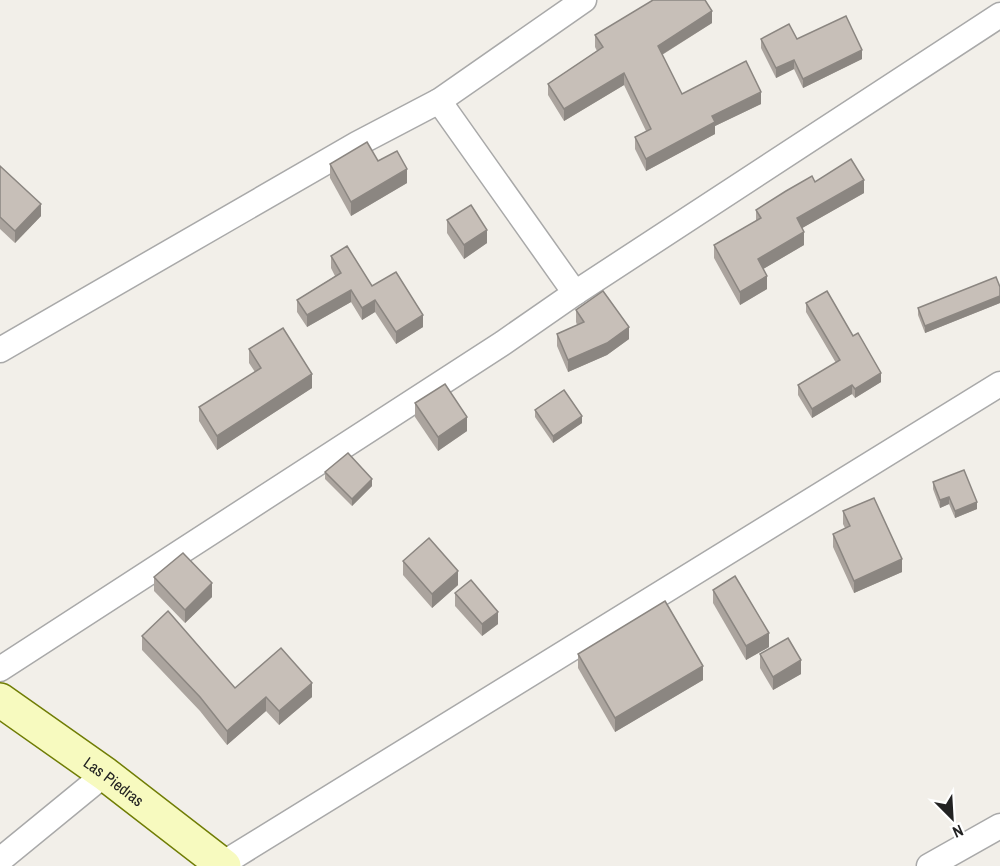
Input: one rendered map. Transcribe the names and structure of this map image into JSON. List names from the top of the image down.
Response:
{
  "streets": {
    "street": ["Las Piedras"]
  },
  "north": "bottom right"
}
